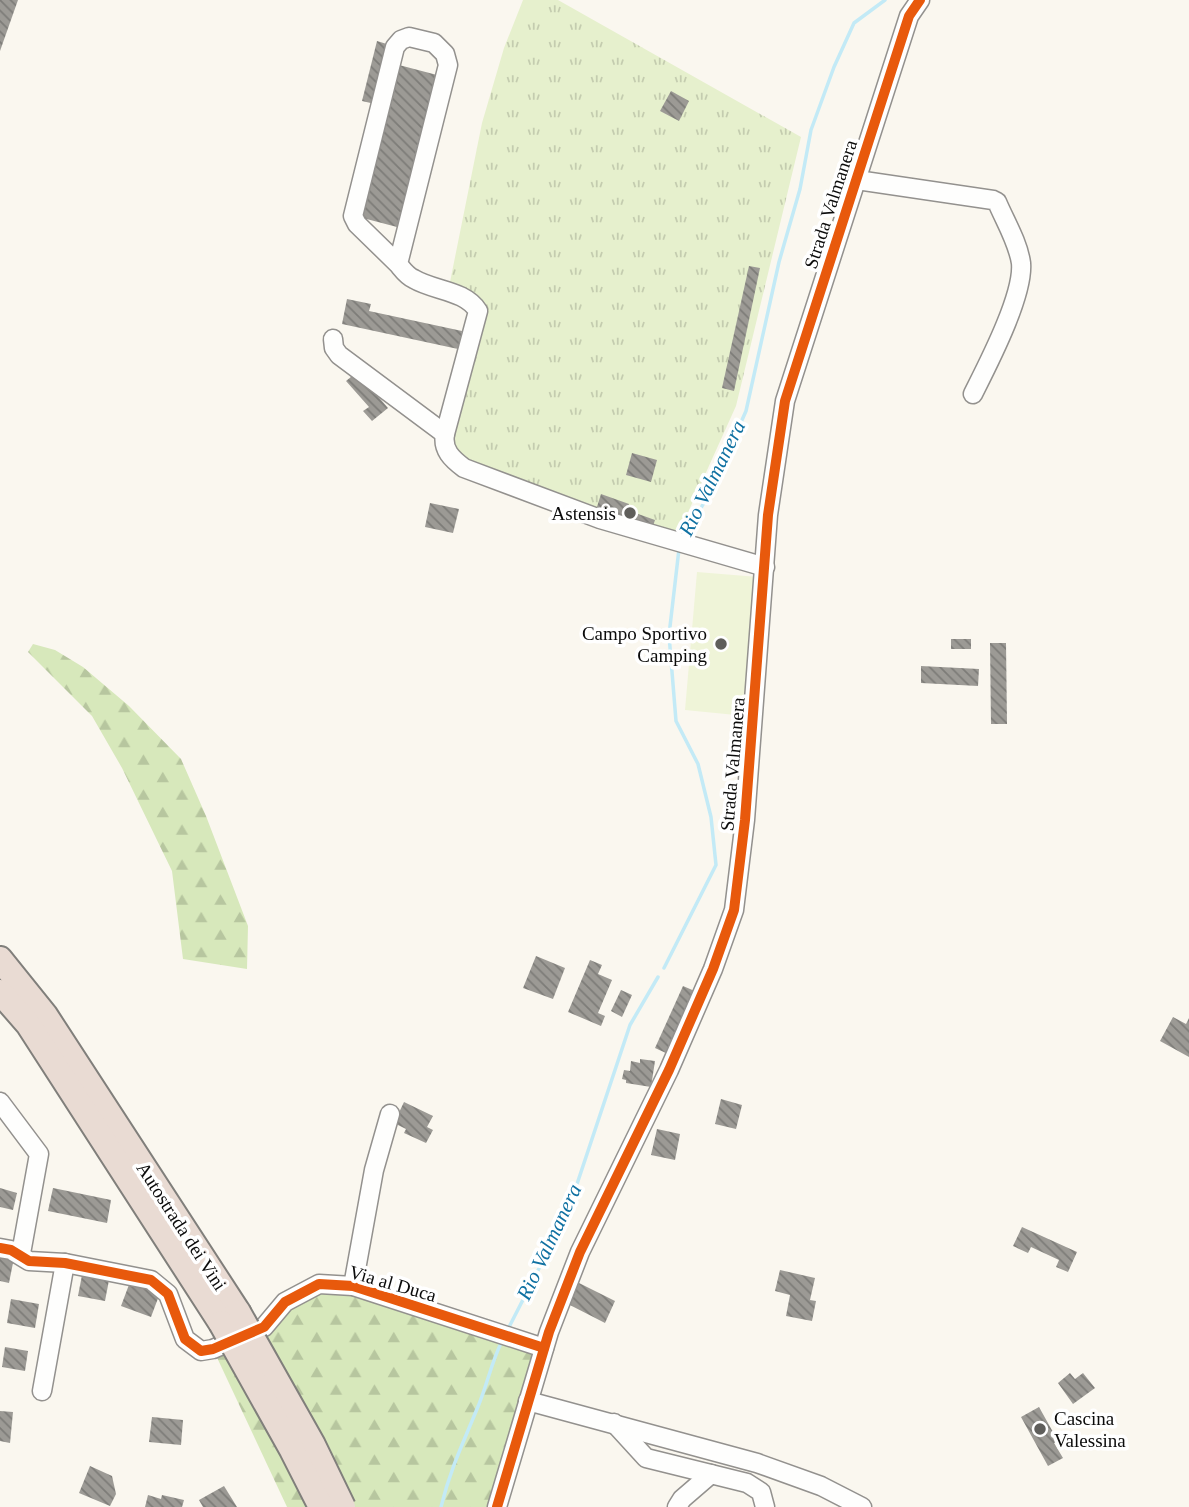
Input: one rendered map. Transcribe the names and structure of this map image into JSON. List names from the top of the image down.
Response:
{
  "streets": {
    "highway": ["Autostrada dei Vini"],
    "street": ["Strada Valmanera", "Via al Duca"]
  },
  "crossings": [
    ["Strada Valmanera", "Via al Duca"]
  ],
  "water": ["Rio Valmanera"],
  "places": ["Astensis", "Campo Sportivo Camping", "Cascina Valessina"]
}
